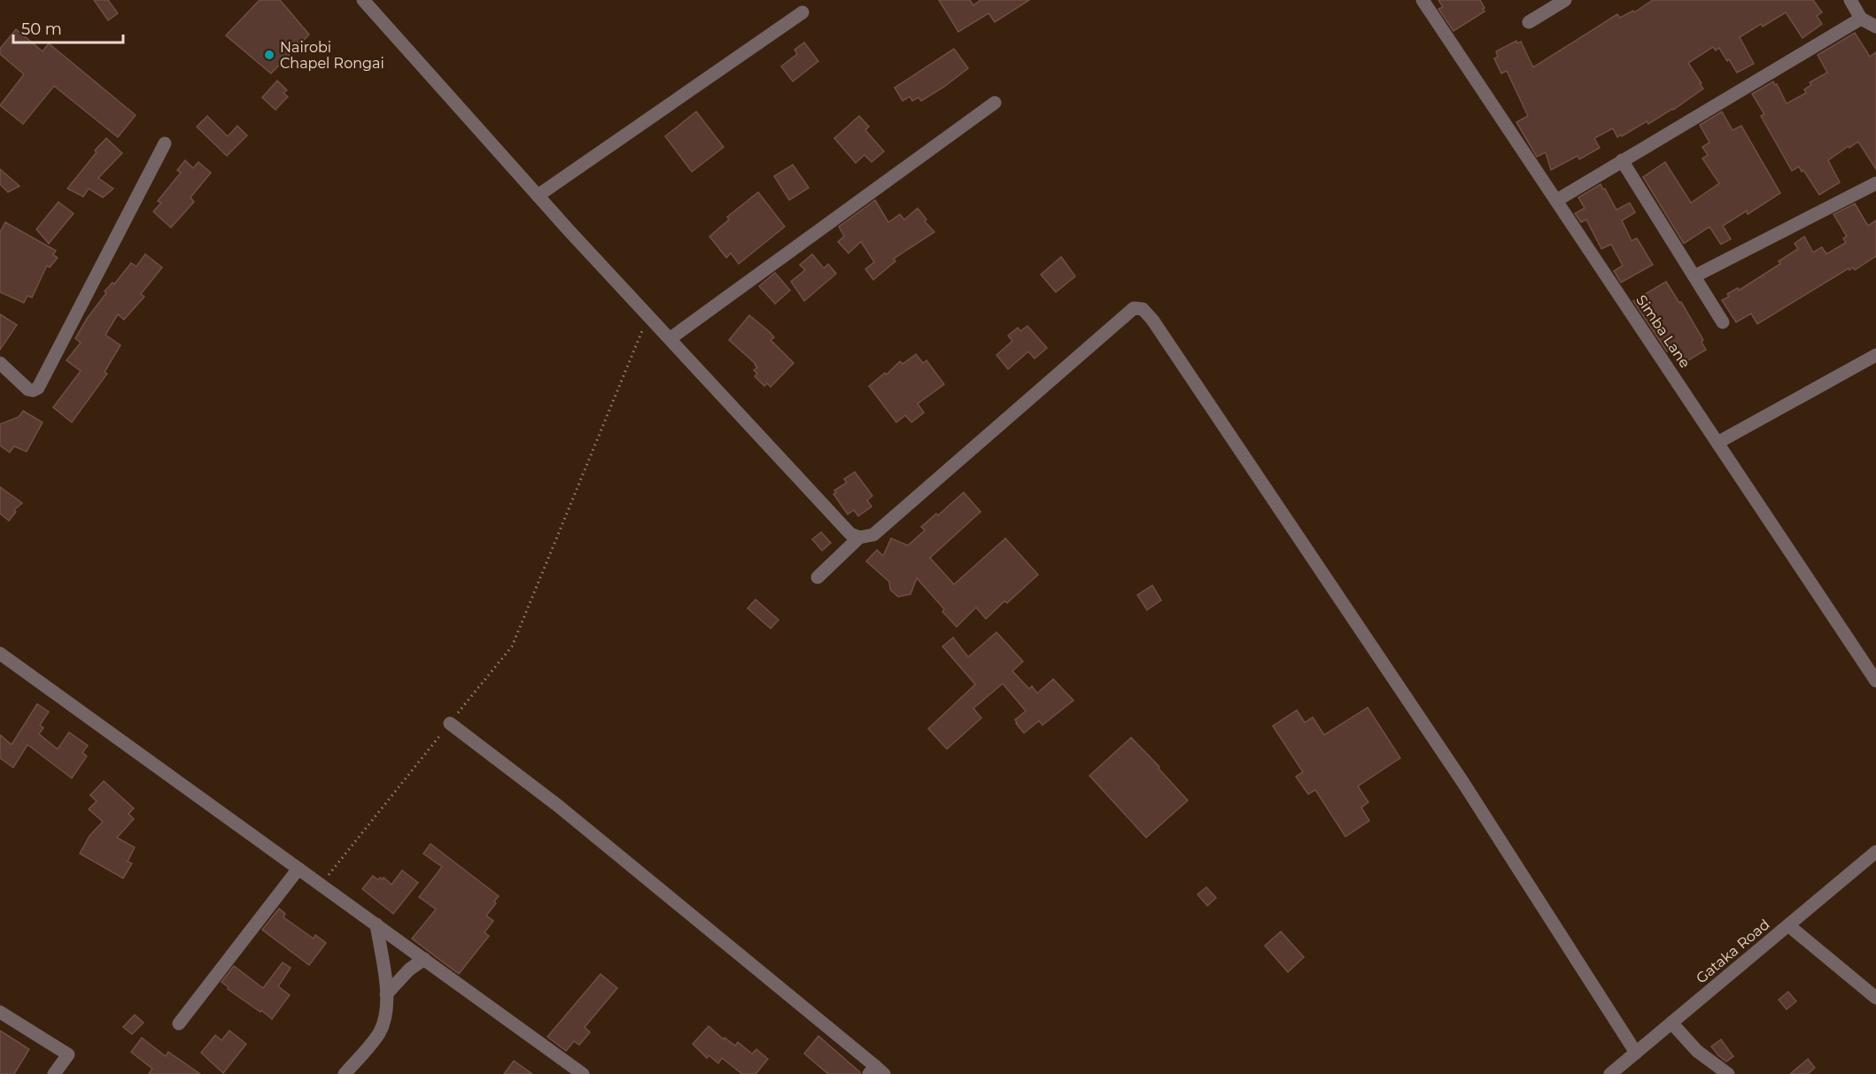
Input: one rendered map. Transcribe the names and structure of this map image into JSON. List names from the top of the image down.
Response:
{
  "streets": {
    "street": ["Simba Lane", "Gataka Road"]
  },
  "places": ["Nairobi Chapel Rongai"],
  "scale_bar": "50 m"
}
